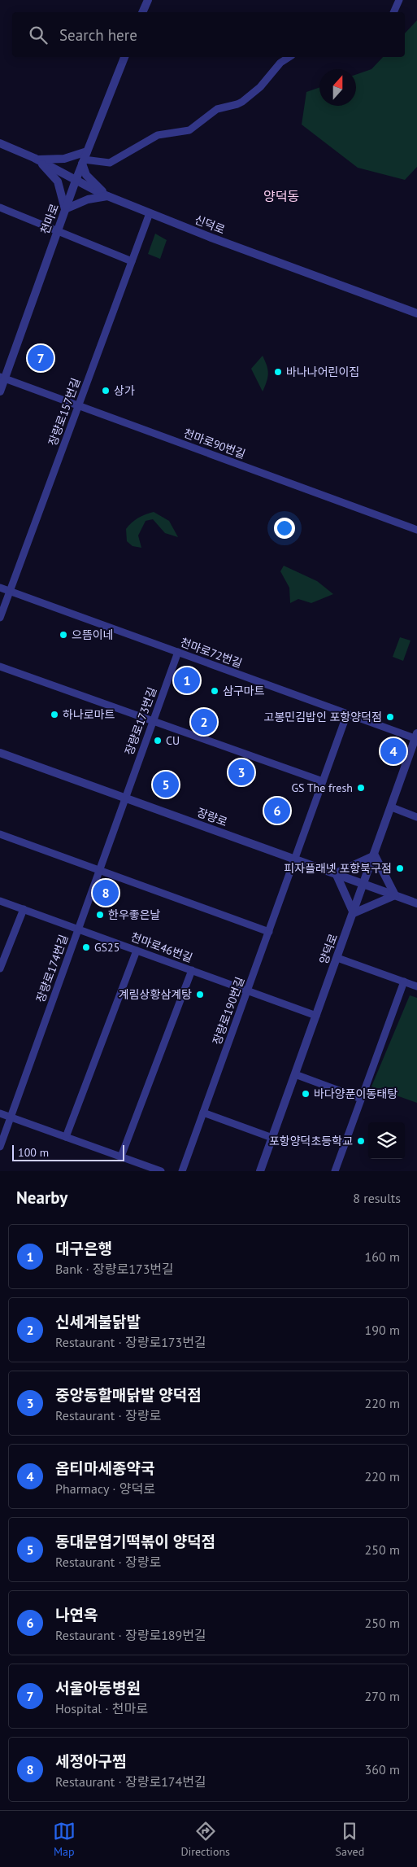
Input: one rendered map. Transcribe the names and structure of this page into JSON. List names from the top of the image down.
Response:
{
  "streets": {
    "street": [
      "천마로",
      "신덕로",
      "장량로157번길",
      "천마로90번길",
      "천마로72번길",
      "장량로173번길",
      "장량로",
      "천마로46번길",
      "양덕로",
      "장량로174번길",
      "장량로190번길"
    ]
  },
  "crossings": [
    ["천마로", "신덕로"],
    ["천마로", "천마로90번길"],
    ["신덕로", "장량로157번길"],
    ["장량로157번길", "천마로90번길"],
    ["장량로157번길", "천마로72번길"],
    ["천마로72번길", "장량로173번길"],
    ["천마로72번길", "양덕로"],
    ["천마로72번길", "장량로190번길"],
    ["장량로173번길", "장량로"],
    ["장량로173번길", "장량로174번길"],
    ["장량로", "양덕로"],
    ["장량로", "장량로174번길"],
    ["장량로", "장량로190번길"],
    ["천마로46번길", "양덕로"],
    ["천마로46번길", "장량로174번길"],
    ["천마로46번길", "장량로190번길"]
  ],
  "districts": ["양덕동"],
  "places": [
    "바나나어린이집",
    "상가",
    "으뜸이네",
    "삼구마트",
    "하나로마트",
    "고봉민김밥인 포항양덕점",
    "CU",
    "GS The fresh",
    "피자플래넷 포항북구점",
    "한우좋은날",
    "GS25",
    "계림상황삼계탕",
    "바다양푼이동태탕",
    "포항양덕초등학교"
  ],
  "scale_bar": "100 m",
  "north": "top",
  "page": {
    "search": "Search here",
    "pins": [
      "7",
      "1",
      "2",
      "4",
      "3",
      "5",
      "6",
      "8"
    ],
    "scale": "100 m",
    "heading": ["Nearby", "8 results"],
    "list": [
      {
        "mark": "1",
        "name": "대구은행",
        "note": "Bank · 장량로173번길",
        "value": "160 m"
      },
      {
        "mark": "2",
        "name": "신세계불닭발",
        "note": "Restaurant · 장량로173번길",
        "value": "190 m"
      },
      {
        "mark": "3",
        "name": "중앙동할매닭발 양덕점",
        "note": "Restaurant · 장량로",
        "value": "220 m"
      },
      {
        "mark": "4",
        "name": "옵티마세종약국",
        "note": "Pharmacy · 양덕로",
        "value": "220 m"
      },
      {
        "mark": "5",
        "name": "동대문엽기떡볶이 양덕점",
        "note": "Restaurant · 장량로",
        "value": "250 m"
      },
      {
        "mark": "6",
        "name": "나연옥",
        "note": "Restaurant · 장량로189번길",
        "value": "250 m"
      },
      {
        "mark": "7",
        "name": "서울아동병원",
        "note": "Hospital · 천마로",
        "value": "270 m"
      },
      {
        "mark": "8",
        "name": "세정아구찜",
        "note": "Restaurant · 장량로174번길",
        "value": "360 m"
      }
    ],
    "nav": ["Map", "Directions", "Saved"]
  }
}
